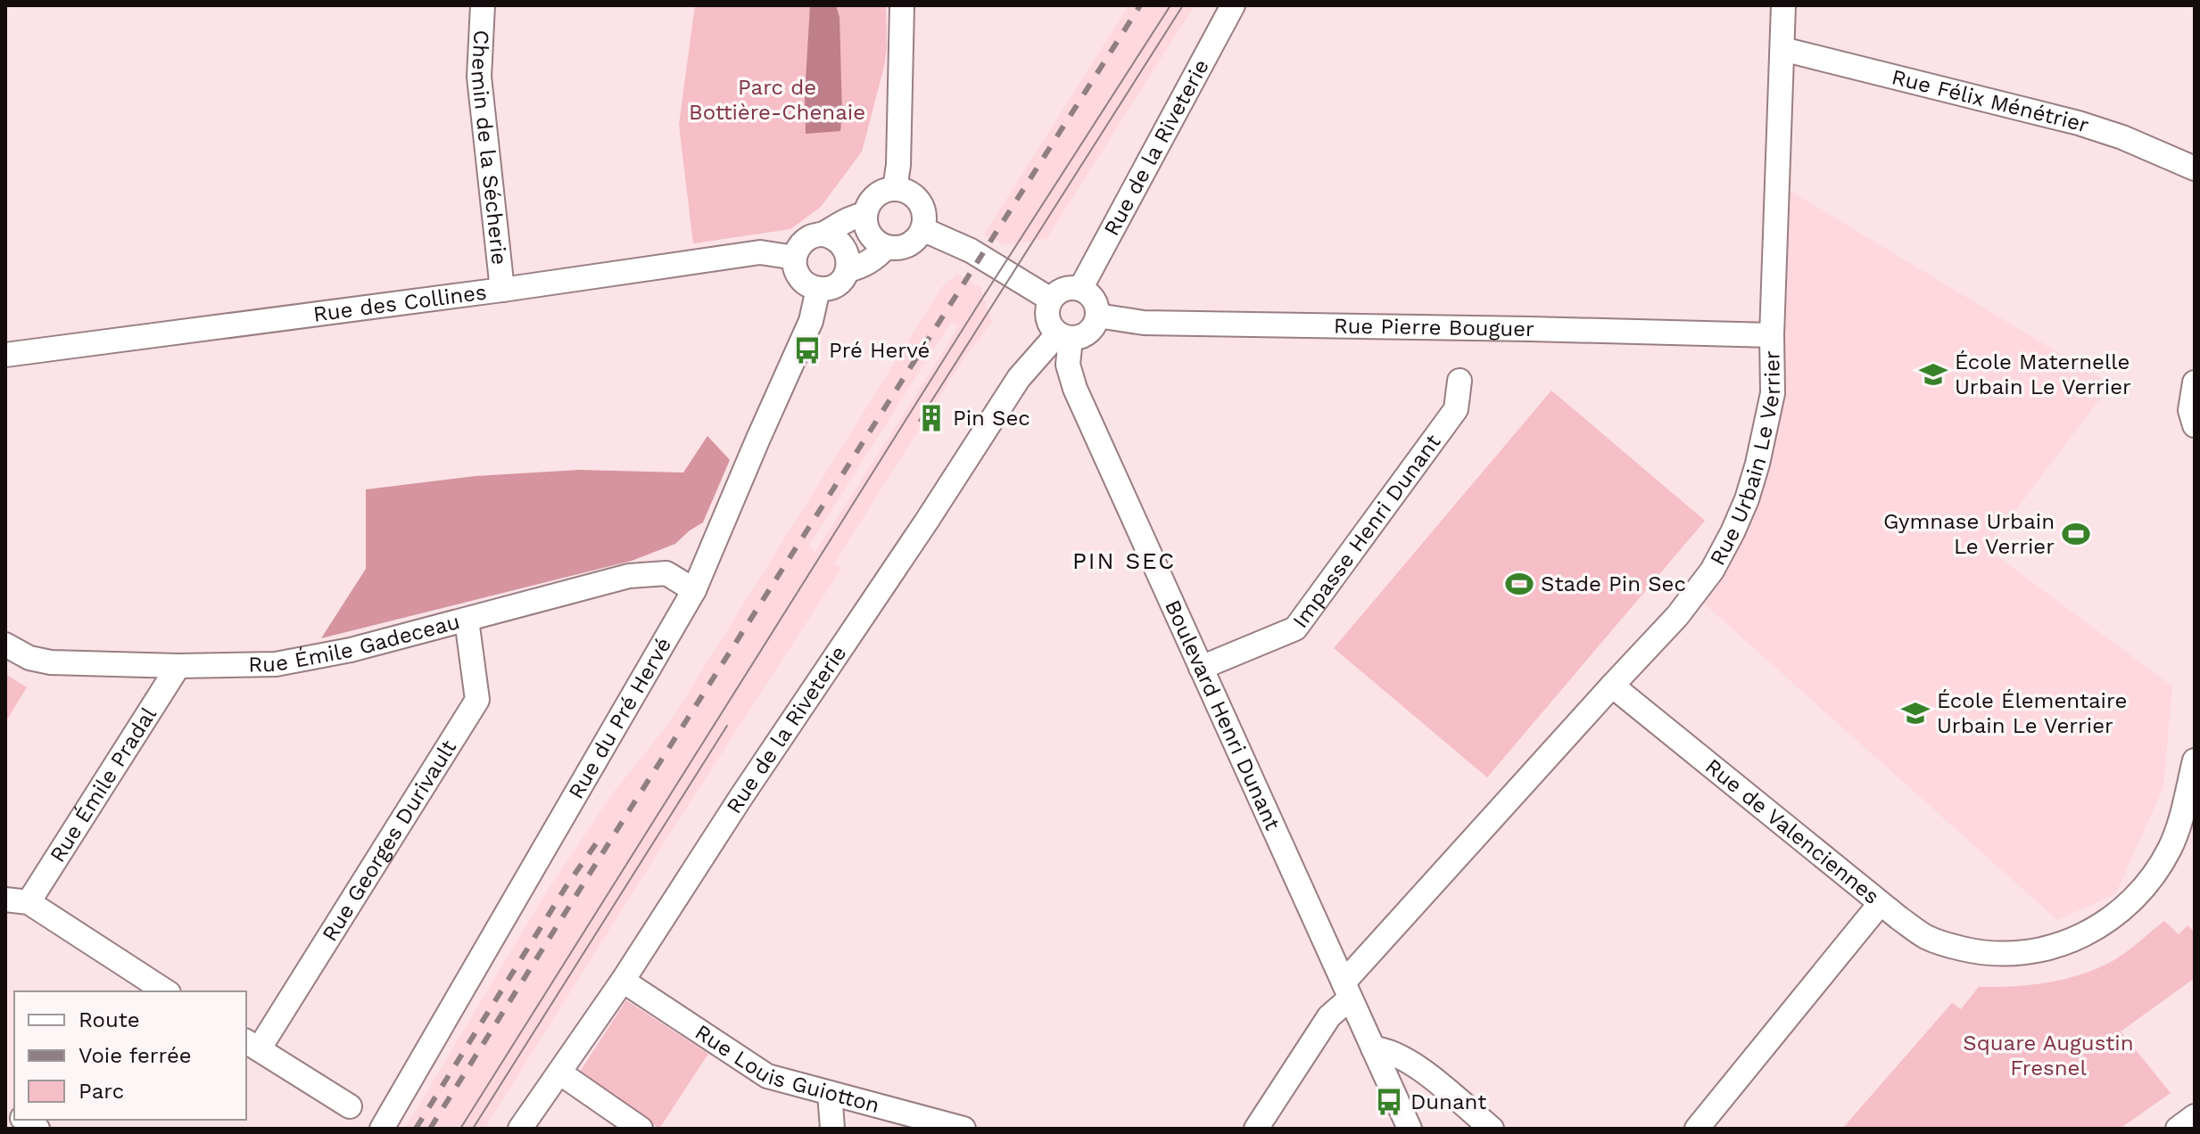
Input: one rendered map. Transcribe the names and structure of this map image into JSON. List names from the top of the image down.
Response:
{
  "streets": {
    "street": [
      "Rue Félix Ménétrier",
      "Rue de la Riveterie",
      "Chemin de la Sécherie",
      "Rue des Collines",
      "Rue Pierre Bouguer",
      "Rue Urbain Le Verrier",
      "Impasse Henri Dunant",
      "Rue Émile Gadeceau",
      "Boulevard Henri Dunant",
      "Rue du Pré Hervé",
      "Rue Émile Pradal",
      "Rue de Valenciennes",
      "Rue Georges Durivault",
      "Rue Louis Guiotton"
    ]
  },
  "crossings": [
    ["Rue Félix Ménétrier", "Rue Urbain Le Verrier"],
    ["Rue de la Riveterie", "Rue Pierre Bouguer"],
    ["Rue de la Riveterie", "Boulevard Henri Dunant"],
    ["Rue de la Riveterie", "Rue Louis Guiotton"],
    ["Chemin de la Sécherie", "Rue des Collines"],
    ["Rue des Collines", "Rue du Pré Hervé"],
    ["Rue Pierre Bouguer", "Rue Urbain Le Verrier"],
    ["Rue Pierre Bouguer", "Boulevard Henri Dunant"],
    ["Rue Urbain Le Verrier", "Boulevard Henri Dunant"],
    ["Rue Urbain Le Verrier", "Rue de Valenciennes"],
    ["Impasse Henri Dunant", "Boulevard Henri Dunant"],
    ["Rue Émile Gadeceau", "Rue du Pré Hervé"],
    ["Rue Émile Gadeceau", "Rue Émile Pradal"],
    ["Rue Émile Gadeceau", "Rue Georges Durivault"]
  ],
  "districts": ["PIN SEC"],
  "parks": ["Parc de Bottière-Chenaie", "Square Augustin Fresnel"],
  "places": {
    "bus stop": ["Pré Hervé", "Dunant"],
    "school or university": ["École Maternelle Urbain Le Verrier", "École Élementaire Urbain Le Verrier"],
    "building": ["Pin Sec"],
    "sports": ["Gymnase Urbain Le Verrier", "Stade Pin Sec"]
  },
  "legend": ["Route", "Voie ferrée", "Parc"]
}
